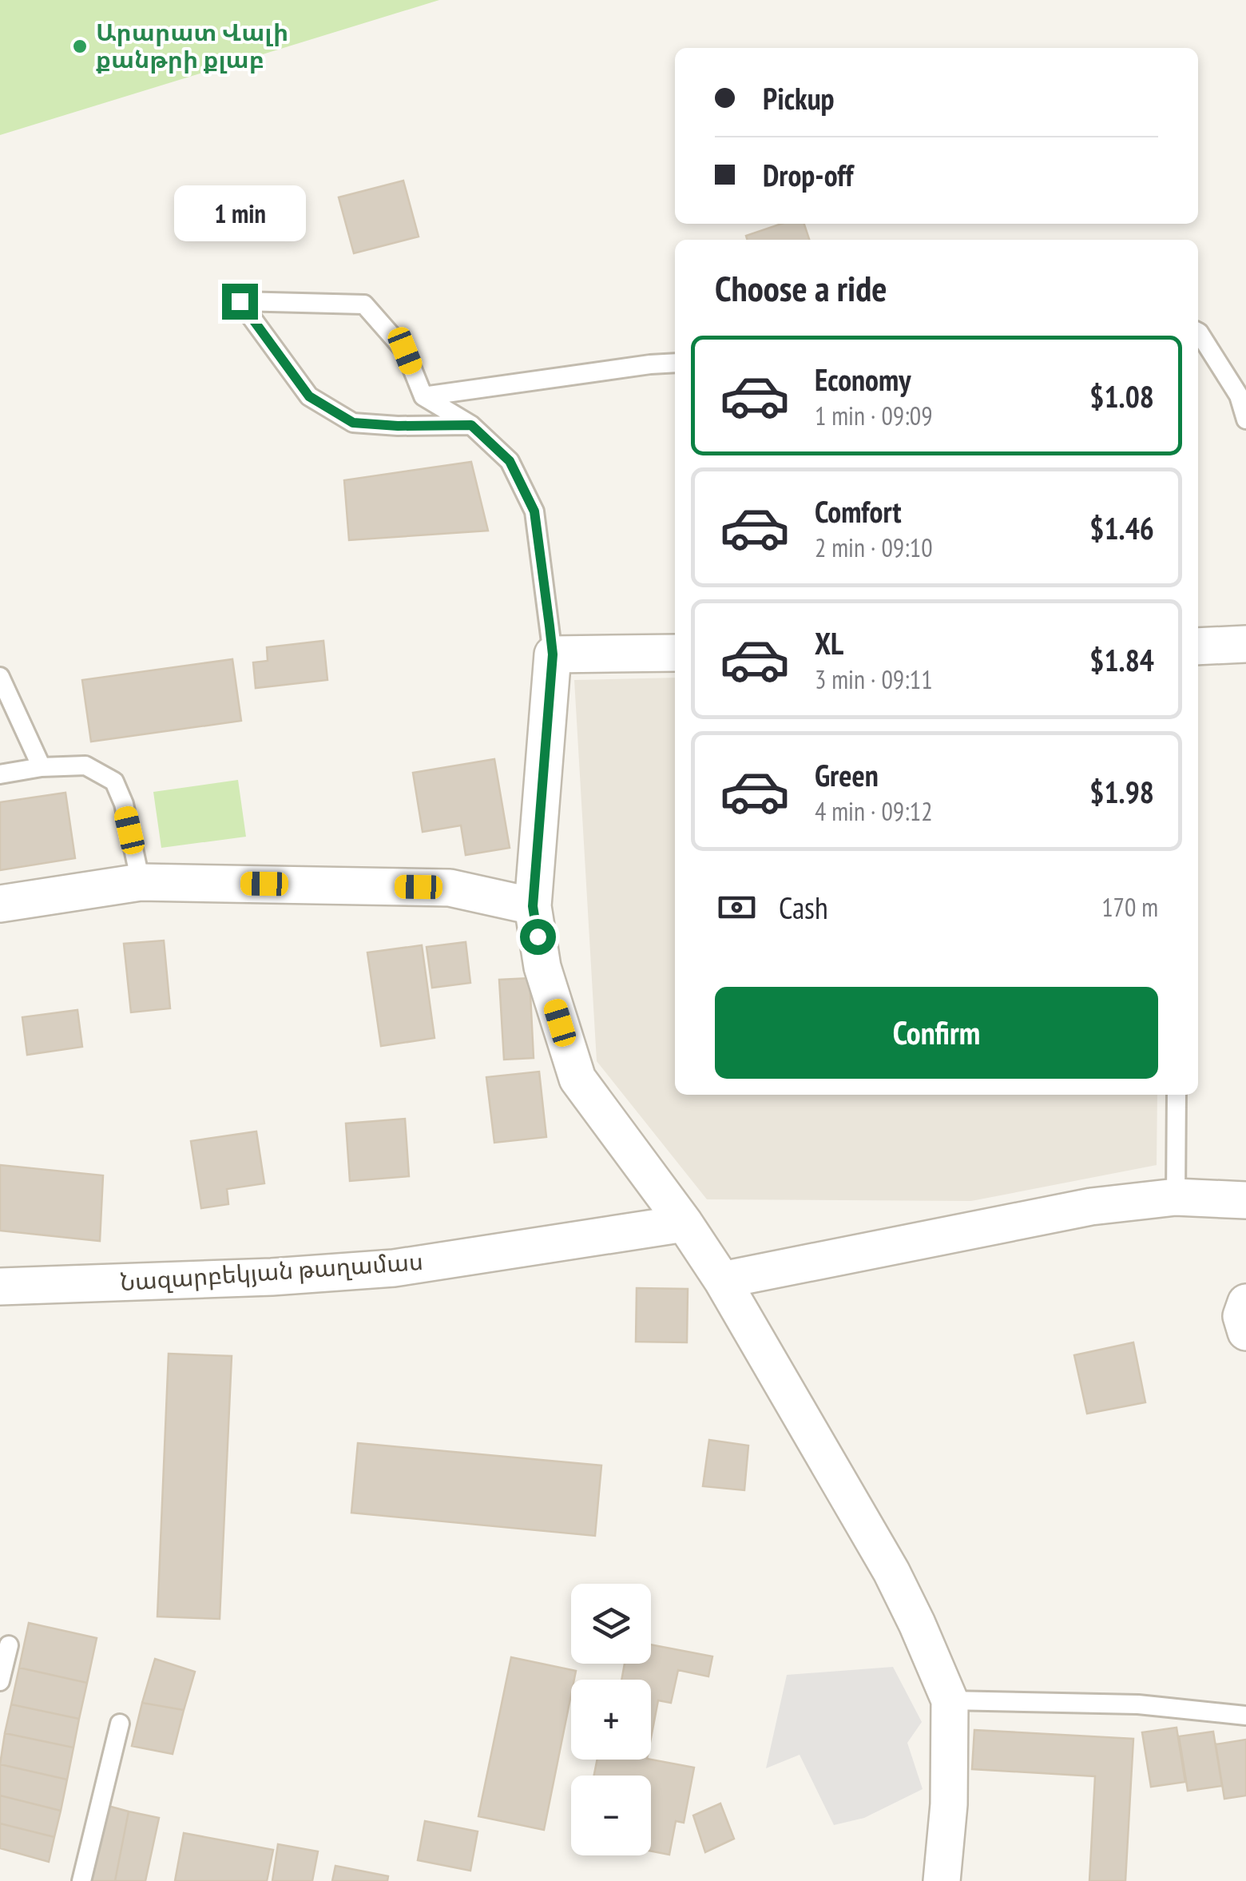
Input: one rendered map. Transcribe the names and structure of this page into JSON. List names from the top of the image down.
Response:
{
  "streets": {
    "street": ["Նազարբեկյան թաղամաս"]
  },
  "places": ["Արարատ Վալի քանթրի քլաբ"],
  "page": {
    "banner": ["Pickup", "Drop-off"],
    "bubble": "1 min",
    "heading": "Choose a ride",
    "list": [
      {
        "name": "Economy",
        "note": "1 min · 09:09",
        "value": "$1.08"
      },
      {
        "name": "Comfort",
        "note": "2 min · 09:10",
        "value": "$1.46"
      },
      {
        "name": "XL",
        "note": "3 min · 09:11",
        "value": "$1.84"
      },
      {
        "name": "Green",
        "note": "4 min · 09:12",
        "value": "$1.98"
      }
    ],
    "pay": ["Cash", "170 m"],
    "buttons": "Confirm",
    "map_buttons": ["+", "−"]
  }
}
